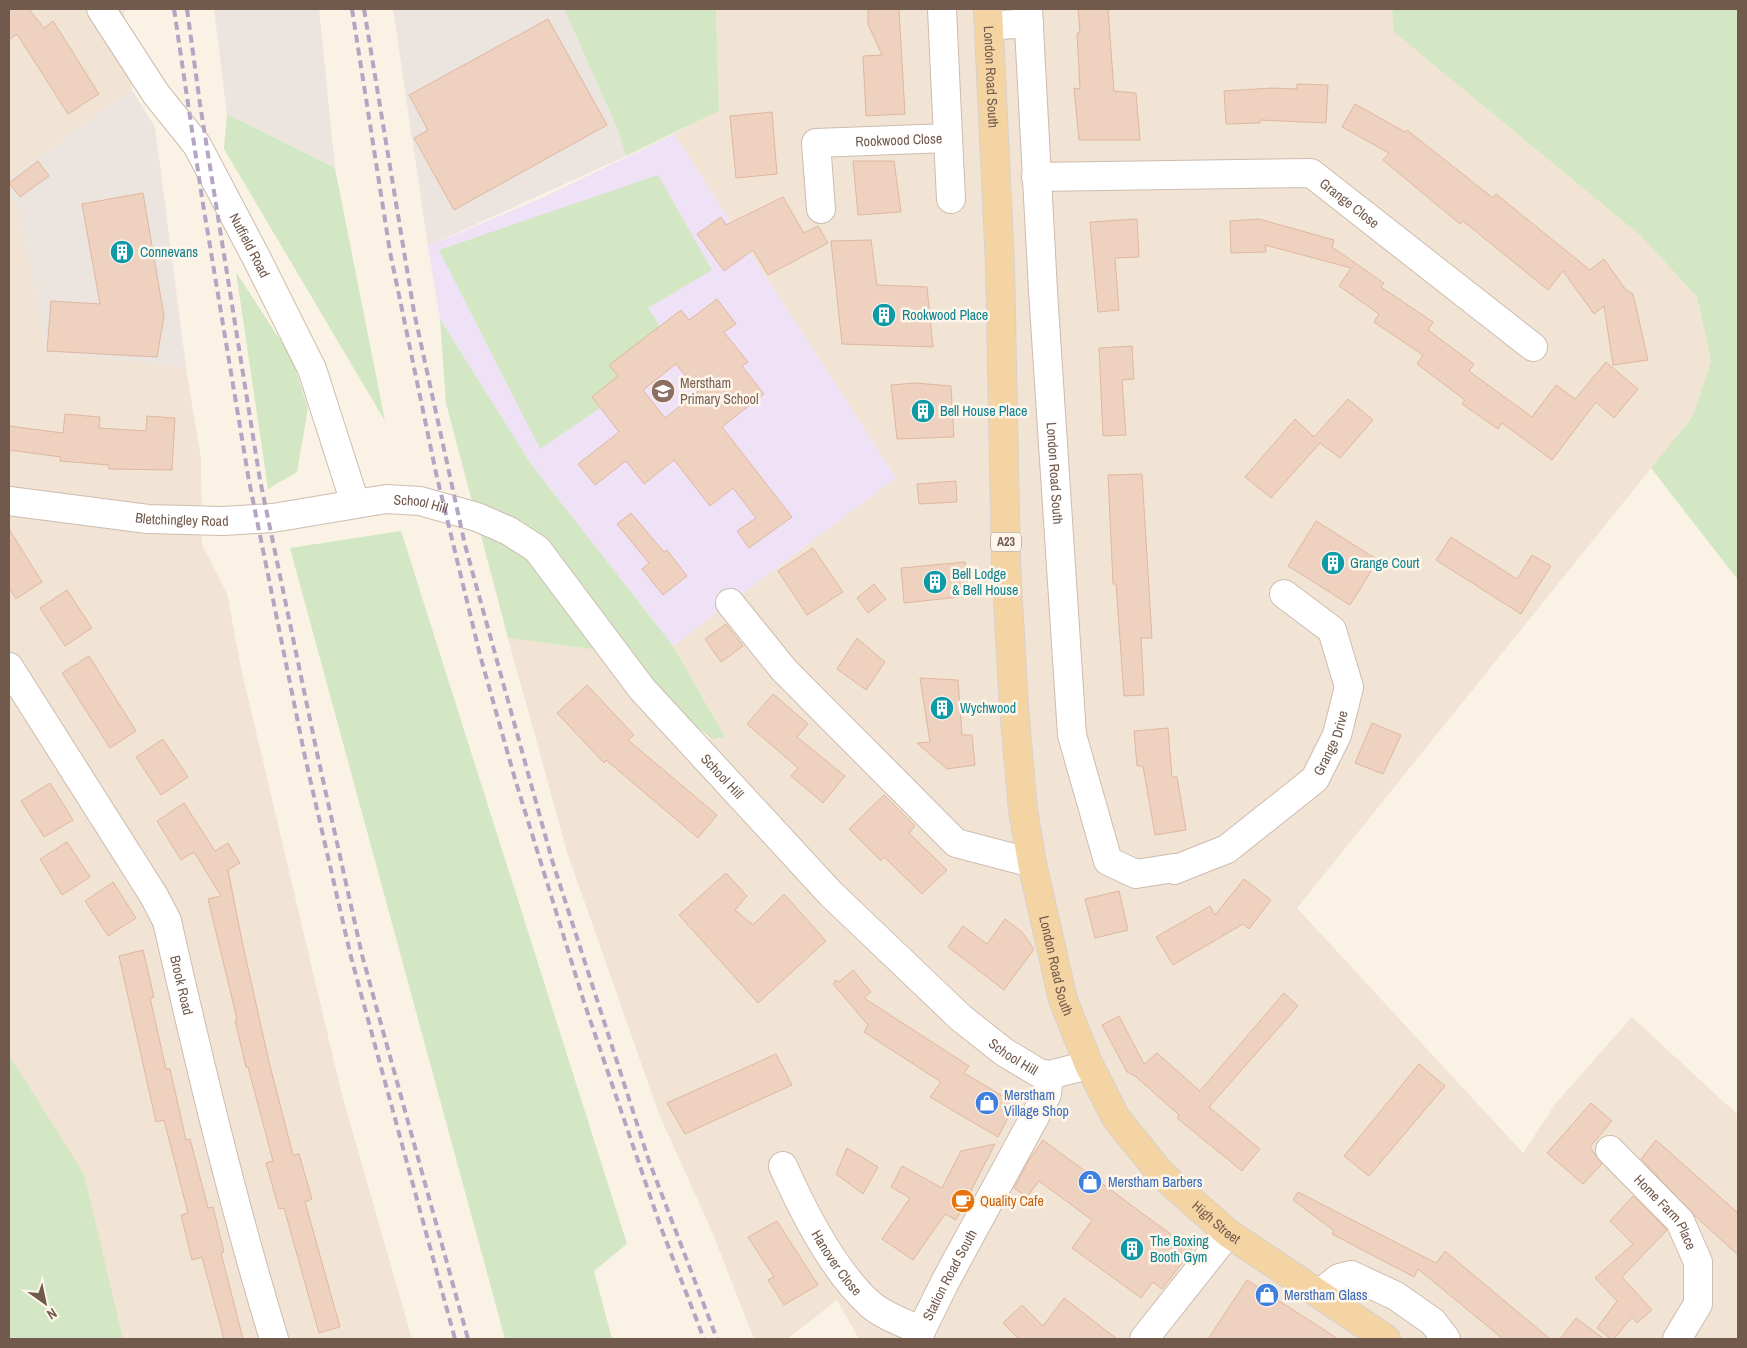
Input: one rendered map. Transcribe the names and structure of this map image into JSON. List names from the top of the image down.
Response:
{
  "streets": {
    "main road": ["London Road South", "A23", "High Street"],
    "street": [
      "Rookwood Close",
      "Grange Close",
      "Nutfield Road",
      "School Hill",
      "Bletchingley Road",
      "Grange Drive",
      "Brook Road",
      "Home Farm Place",
      "Hanover Close",
      "Station Road South"
    ]
  },
  "crossings": [
    ["London Road South", "Grange Close"],
    ["London Road South", "School Hill"],
    ["London Road South", "Grange Drive"],
    ["London Road South", "High Street"],
    ["Nutfield Road", "School Hill"],
    ["Nutfield Road", "Bletchingley Road"],
    ["School Hill", "Bletchingley Road"],
    ["School Hill", "High Street"],
    ["School Hill", "Station Road South"],
    ["Hanover Close", "Station Road South"]
  ],
  "places": {
    "building": [
      "Connevans",
      "Rookwood Place",
      "Bell House Place",
      "Grange Court",
      "Bell Lodge & Bell House",
      "Wychwood",
      "The Boxing Booth Gym"
    ],
    "school or university": ["Merstham Primary School"],
    "shop": ["Merstham Village Shop", "Merstham Barbers", "Merstham Glass"],
    "cafe": ["Quality Cafe"]
  },
  "north": "bottom right"
}
